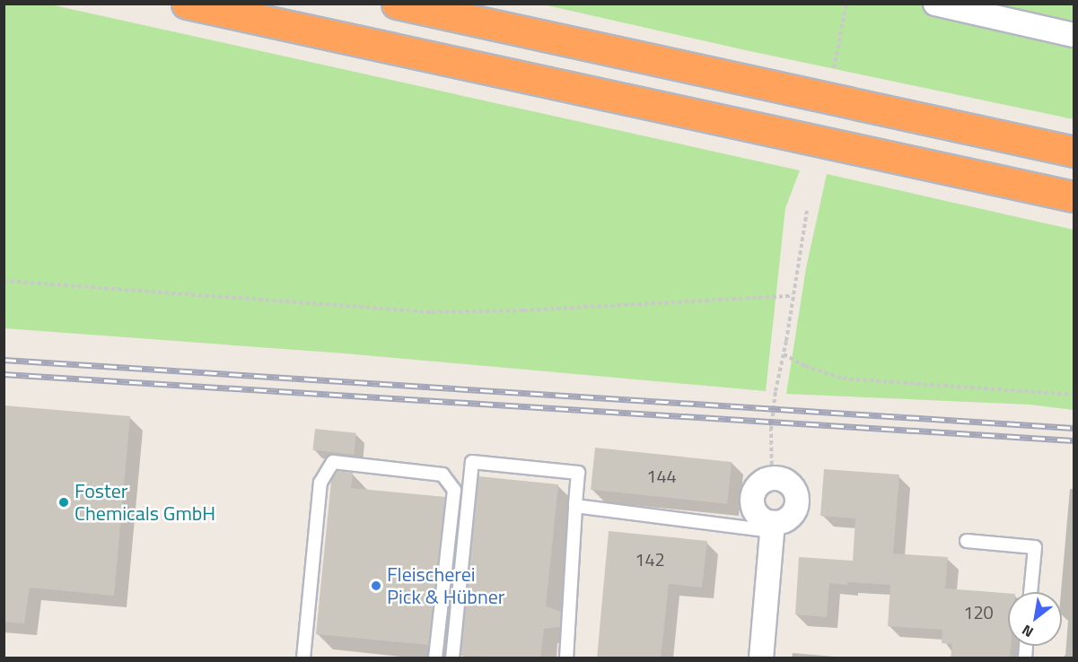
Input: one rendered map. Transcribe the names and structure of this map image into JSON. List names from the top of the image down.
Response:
{
  "places": ["Foster Chemicals GmbH", "Fleischerei Pick & Hübner"],
  "house_numbers": ["144", "142", "120"],
  "north": "bottom left"
}
